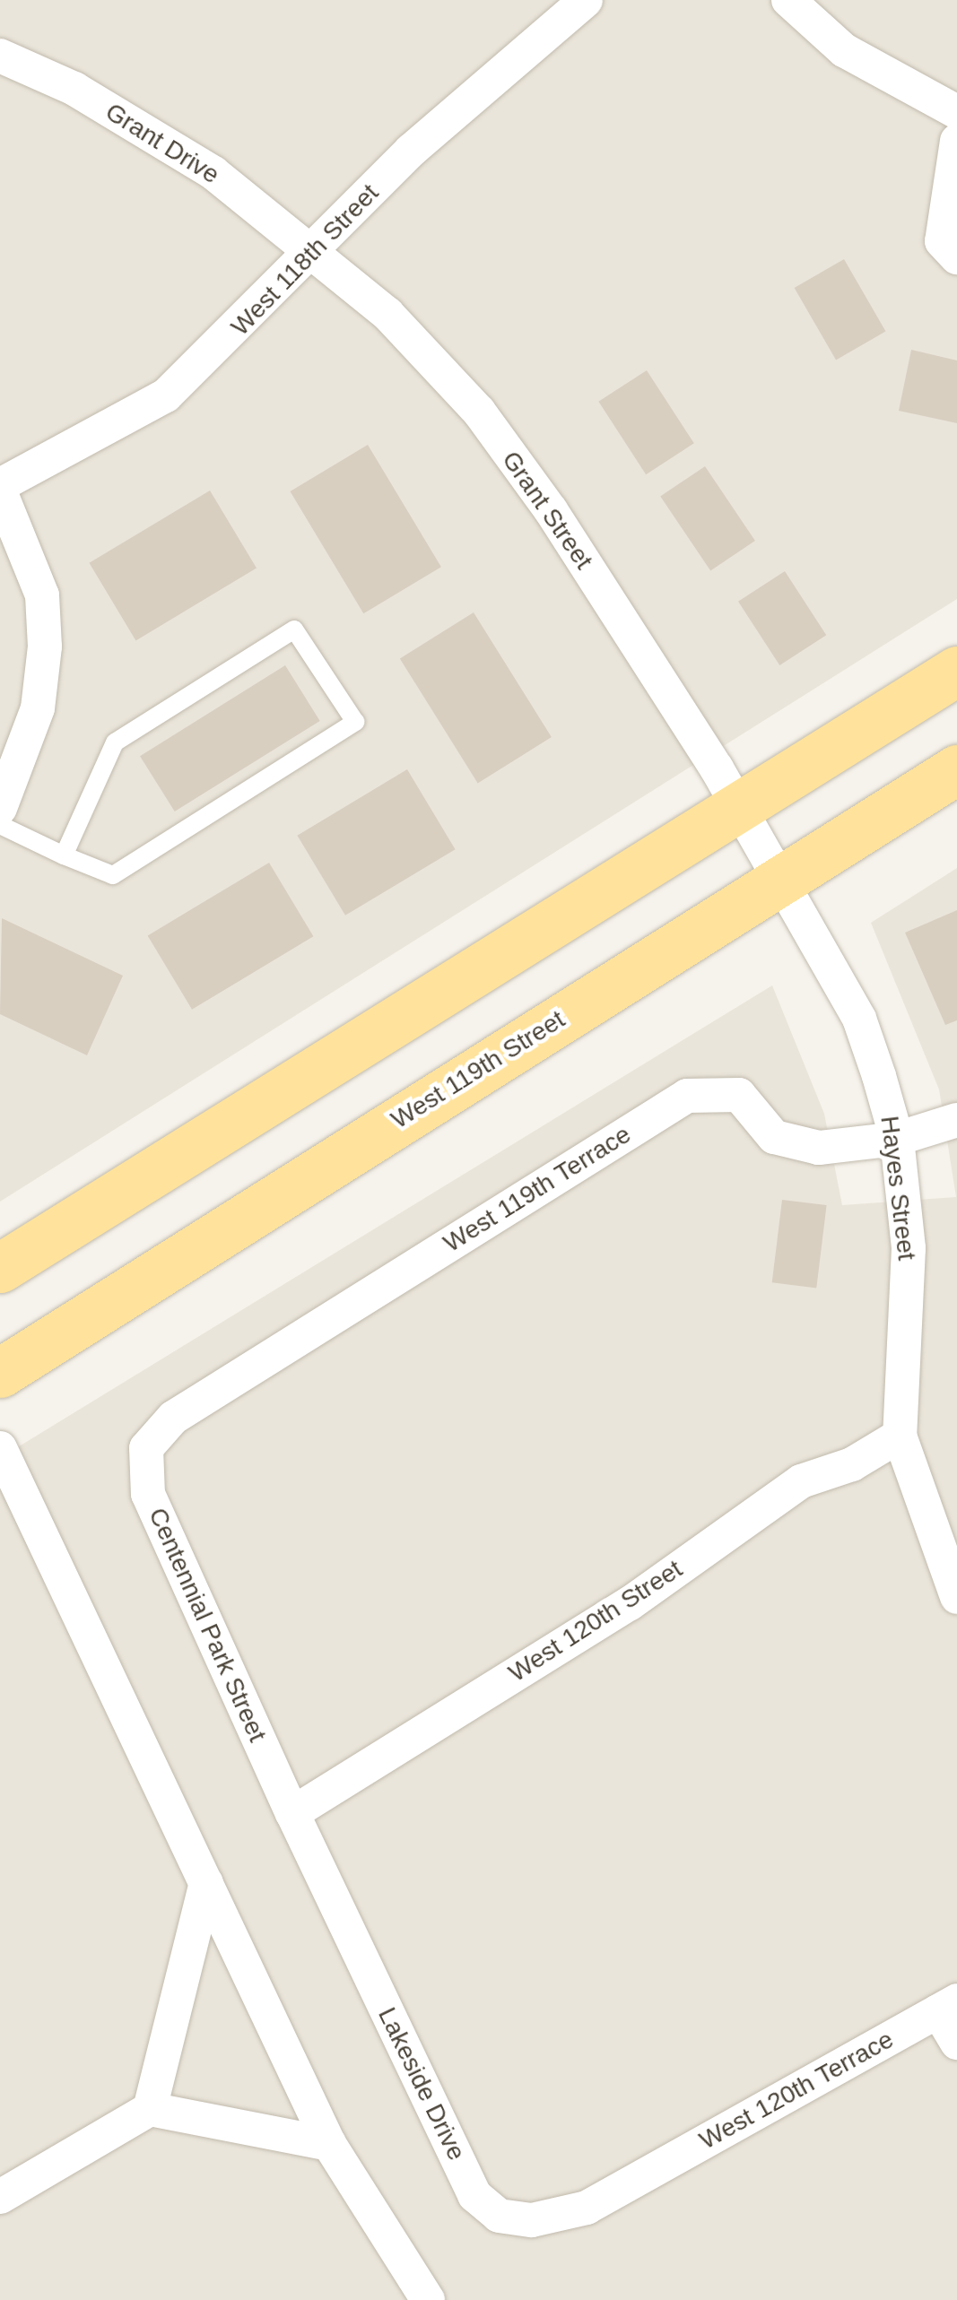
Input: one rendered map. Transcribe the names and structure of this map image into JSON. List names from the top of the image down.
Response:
{
  "streets": {
    "main road": ["West 119th Street"],
    "street": [
      "Grant Drive",
      "West 118th Street",
      "Grant Street",
      "Hayes Street",
      "West 119th Terrace",
      "West 120th Street",
      "Centennial Park Street",
      "Lakeside Drive",
      "West 120th Terrace"
    ]
  },
  "crossings": [
    ["Grant Drive", "West 118th Street"],
    ["Grant Drive", "Grant Street"],
    ["West 118th Street", "Grant Street"],
    ["Grant Street", "Hayes Street"],
    ["West 119th Street", "Hayes Street"],
    ["Hayes Street", "West 119th Terrace"],
    ["Hayes Street", "West 120th Street"],
    ["West 119th Terrace", "Centennial Park Street"],
    ["West 120th Street", "Centennial Park Street"],
    ["West 120th Street", "Lakeside Drive"],
    ["Centennial Park Street", "Lakeside Drive"],
    ["Lakeside Drive", "West 120th Terrace"]
  ]
}
